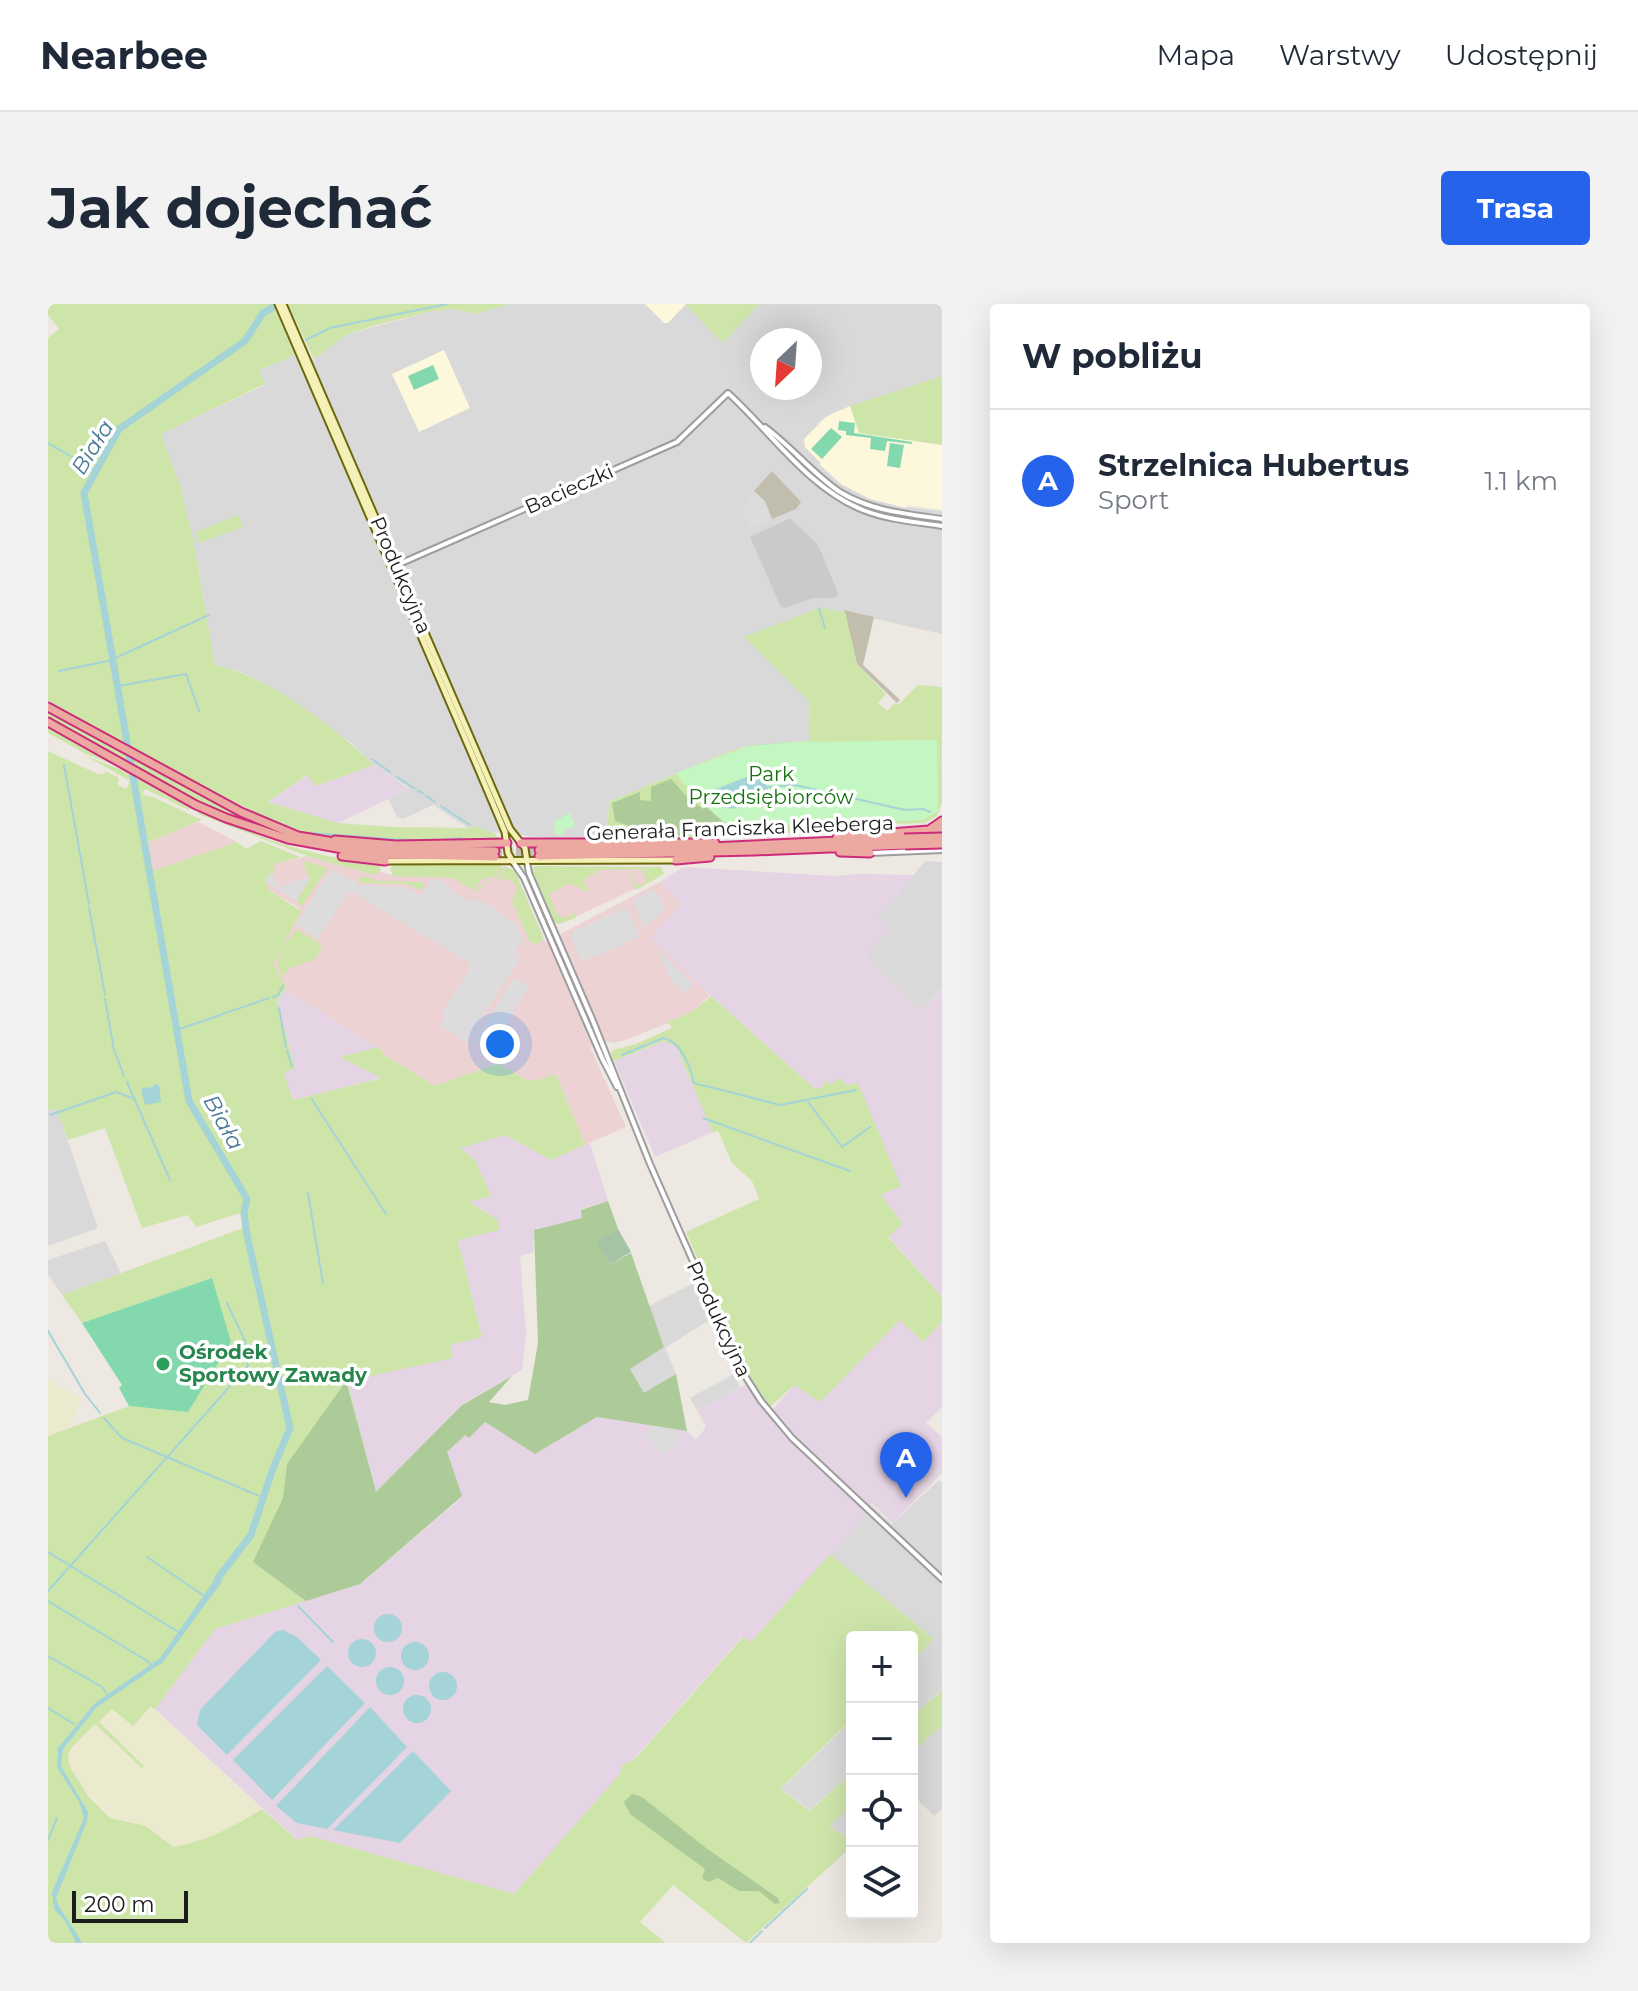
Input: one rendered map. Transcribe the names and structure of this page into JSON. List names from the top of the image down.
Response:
{
  "streets": {
    "highway": ["Generała Franciszka Kleeberga"],
    "main road": ["Produkcyjna"],
    "street": ["Bacieczki"]
  },
  "crossings": [
    ["Bacieczki", "Produkcyjna"]
  ],
  "water": ["Biała"],
  "parks": ["Park Przedsiębiorców"],
  "places": ["Ośrodek Sportowy Zawady"],
  "scale_bar": "200 m",
  "north": "bottom left",
  "page": {
    "header": "Nearbee",
    "nav": ["Mapa", "Warstwy", "Udostępnij"],
    "buttons": "Trasa",
    "title": "Jak dojechać",
    "heading": "W pobliżu",
    "list": [
      {
        "mark": "A",
        "name": "Strzelnica Hubertus",
        "note": "Sport",
        "value": "1.1 km"
      }
    ],
    "pins": "A",
    "map_buttons": ["+", "−"],
    "scale": "200 m"
  }
}
